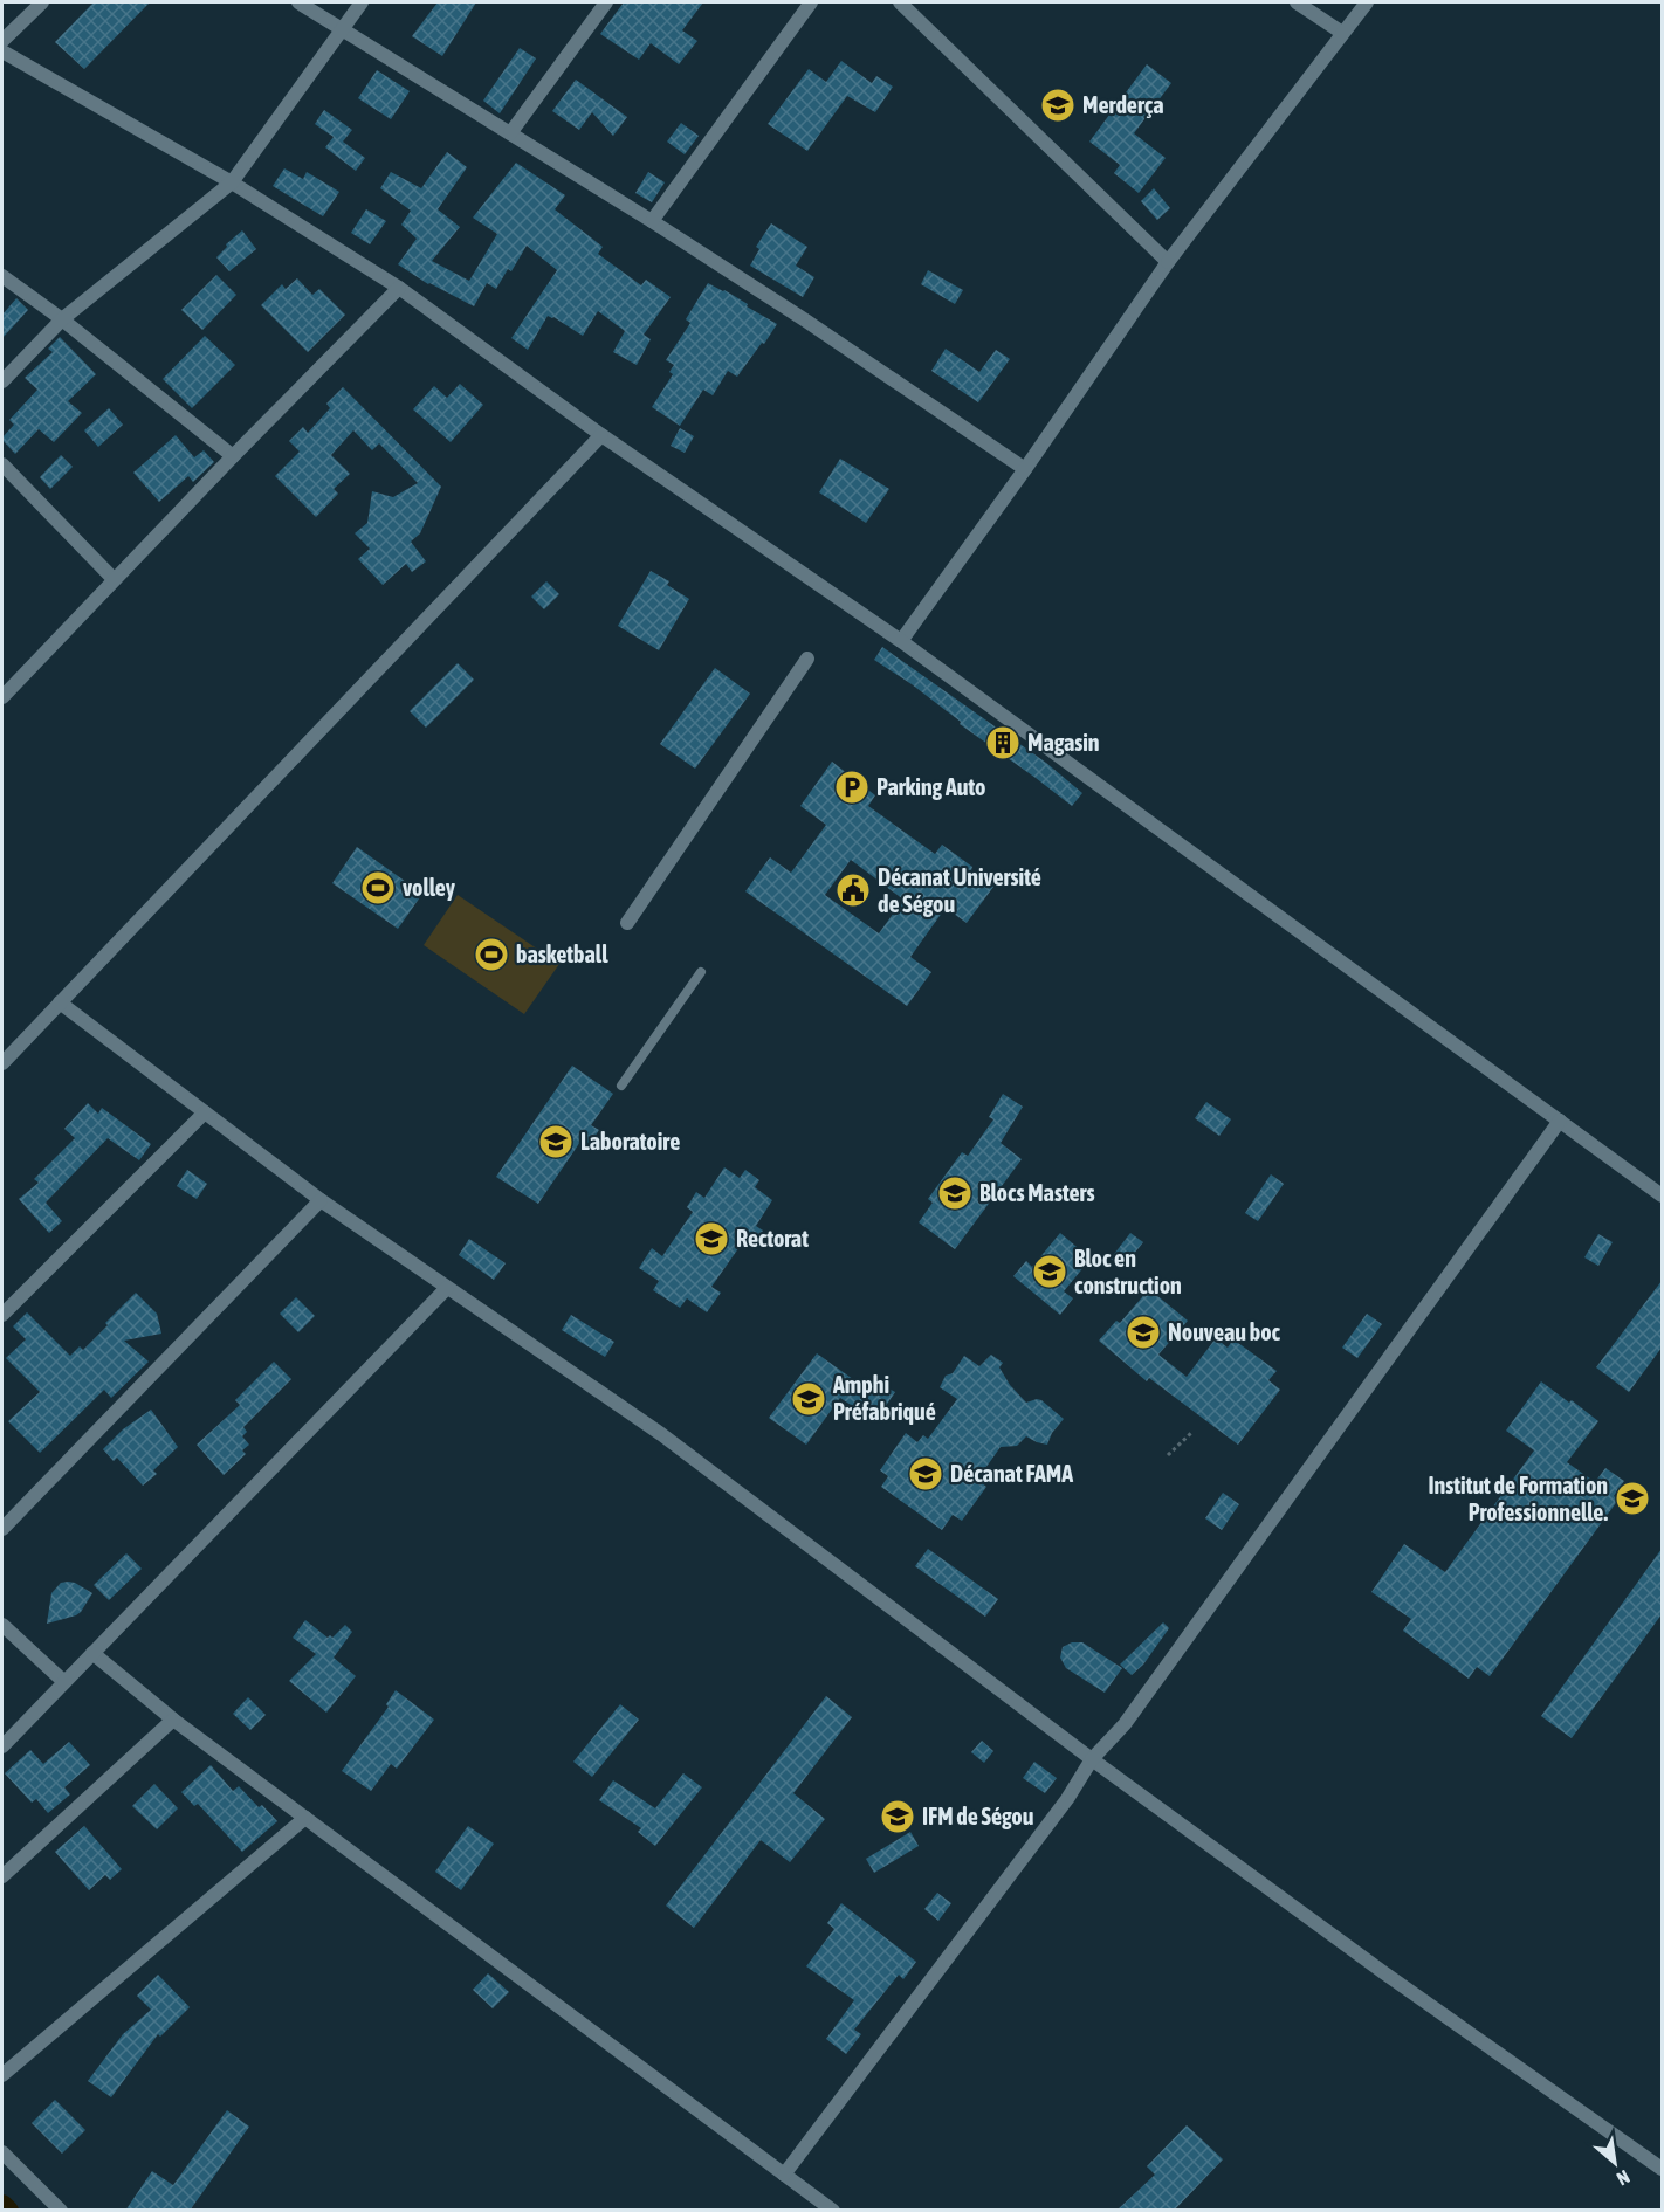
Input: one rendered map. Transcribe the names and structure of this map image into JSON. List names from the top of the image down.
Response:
{
  "places": {
    "school or university": [
      "Merderça",
      "Laboratoire",
      "Blocs Masters",
      "Rectorat",
      "Bloc en construction",
      "Nouveau boc",
      "Amphi Préfabriqué",
      "Décanat FAMA",
      "Institut de Formation Professionnelle.",
      "IFM de Ségou"
    ],
    "building": ["Magasin"],
    "parking": ["Parking Auto"],
    "sports": ["volley", "basketball"],
    "public building": ["Décanat Université de Ségou"]
  },
  "north": "bottom right"
}
